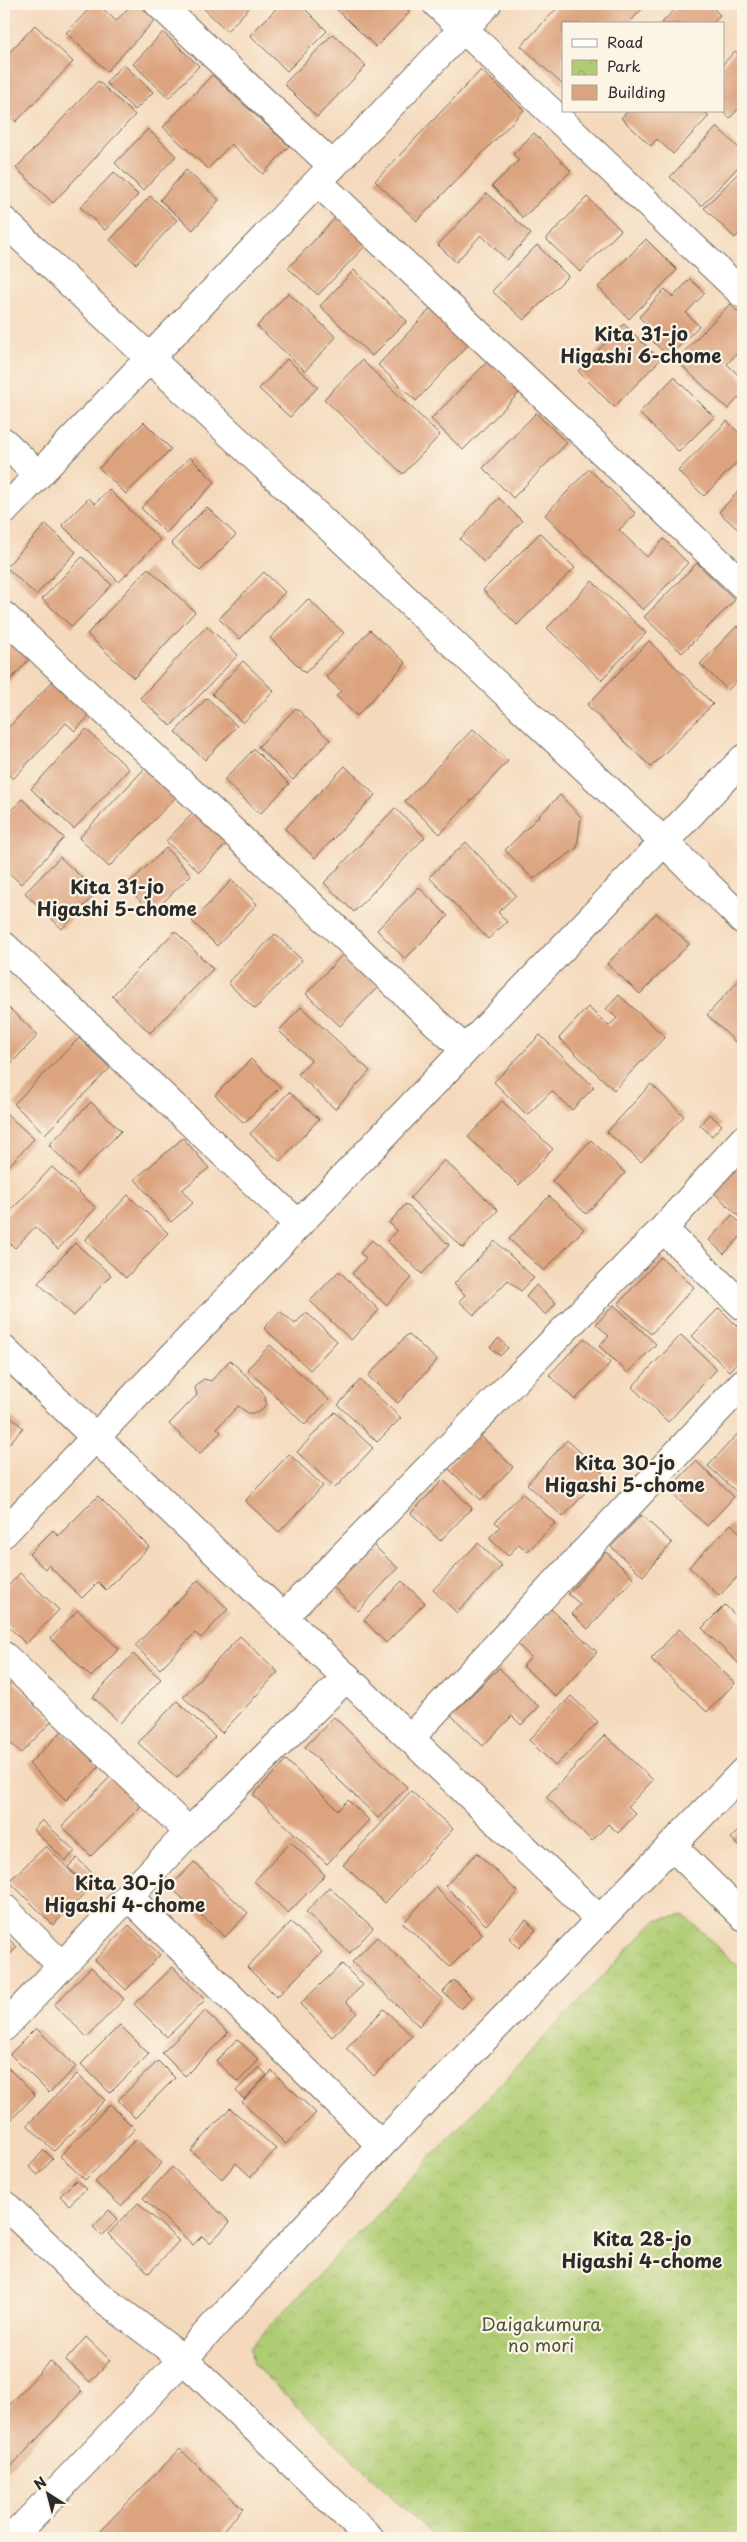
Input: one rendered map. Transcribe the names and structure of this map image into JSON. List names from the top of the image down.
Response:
{
  "districts": [
    "Kita 31-jo Higashi 6-chome",
    "Kita 31-jo Higashi 5-chome",
    "Kita 30-jo Higashi 5-chome",
    "Kita 30-jo Higashi 4-chome",
    "Kita 28-jo Higashi 4-chome"
  ],
  "parks": ["Daigakumura no mori"],
  "legend": ["Road", "Park", "Building"],
  "north": "top left"
}
